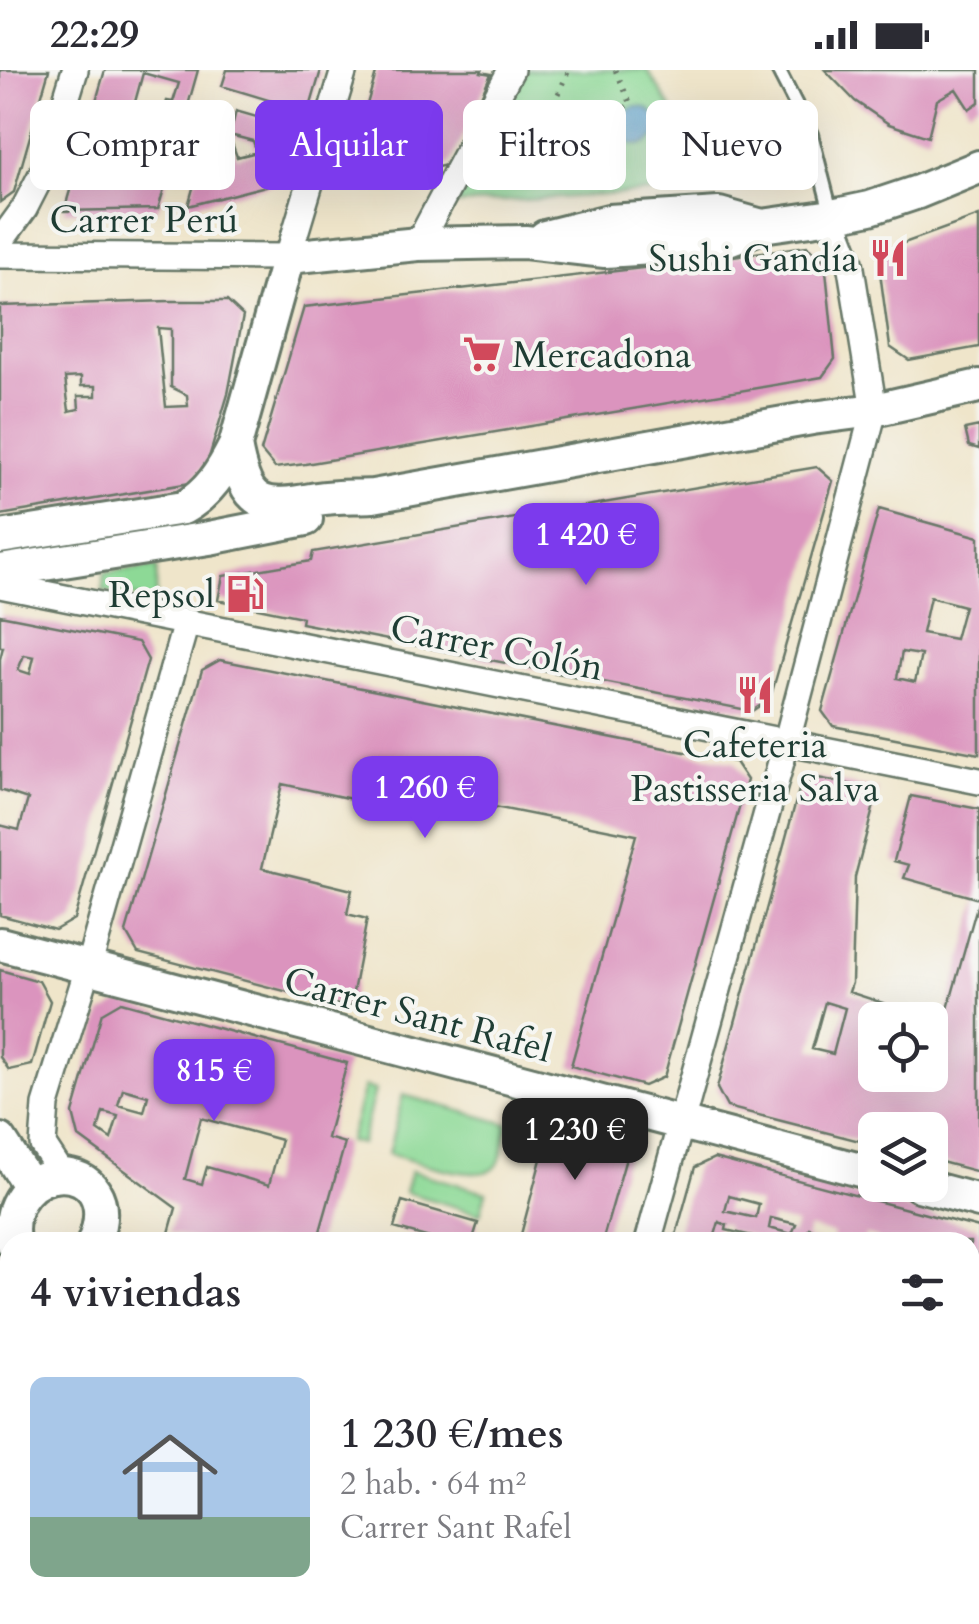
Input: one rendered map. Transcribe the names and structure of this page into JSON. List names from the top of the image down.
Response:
{
  "streets": {
    "street": ["Carrer Perú", "Carrer Colón", "Carrer Sant Rafel"]
  },
  "places": {
    "restaurant": ["Sushi Gandía", "Cafeteria Pastisseria Salva"],
    "supermarket": ["Mercadona"],
    "fuel station": ["Repsol"]
  },
  "page": {
    "status": "22:29",
    "chip": [
      "Comprar",
      "Alquilar",
      "Filtros",
      "Nuevo"
    ],
    "price": [
      "1 420 €",
      "1 260 €",
      "815 €",
      "1 230 €"
    ],
    "heading": "4 viviendas",
    "list": [
      {
        "name": "1 230 €/mes",
        "note": "2 hab. · 64 m² · Carrer Sant Rafel"
      }
    ]
  }
}
